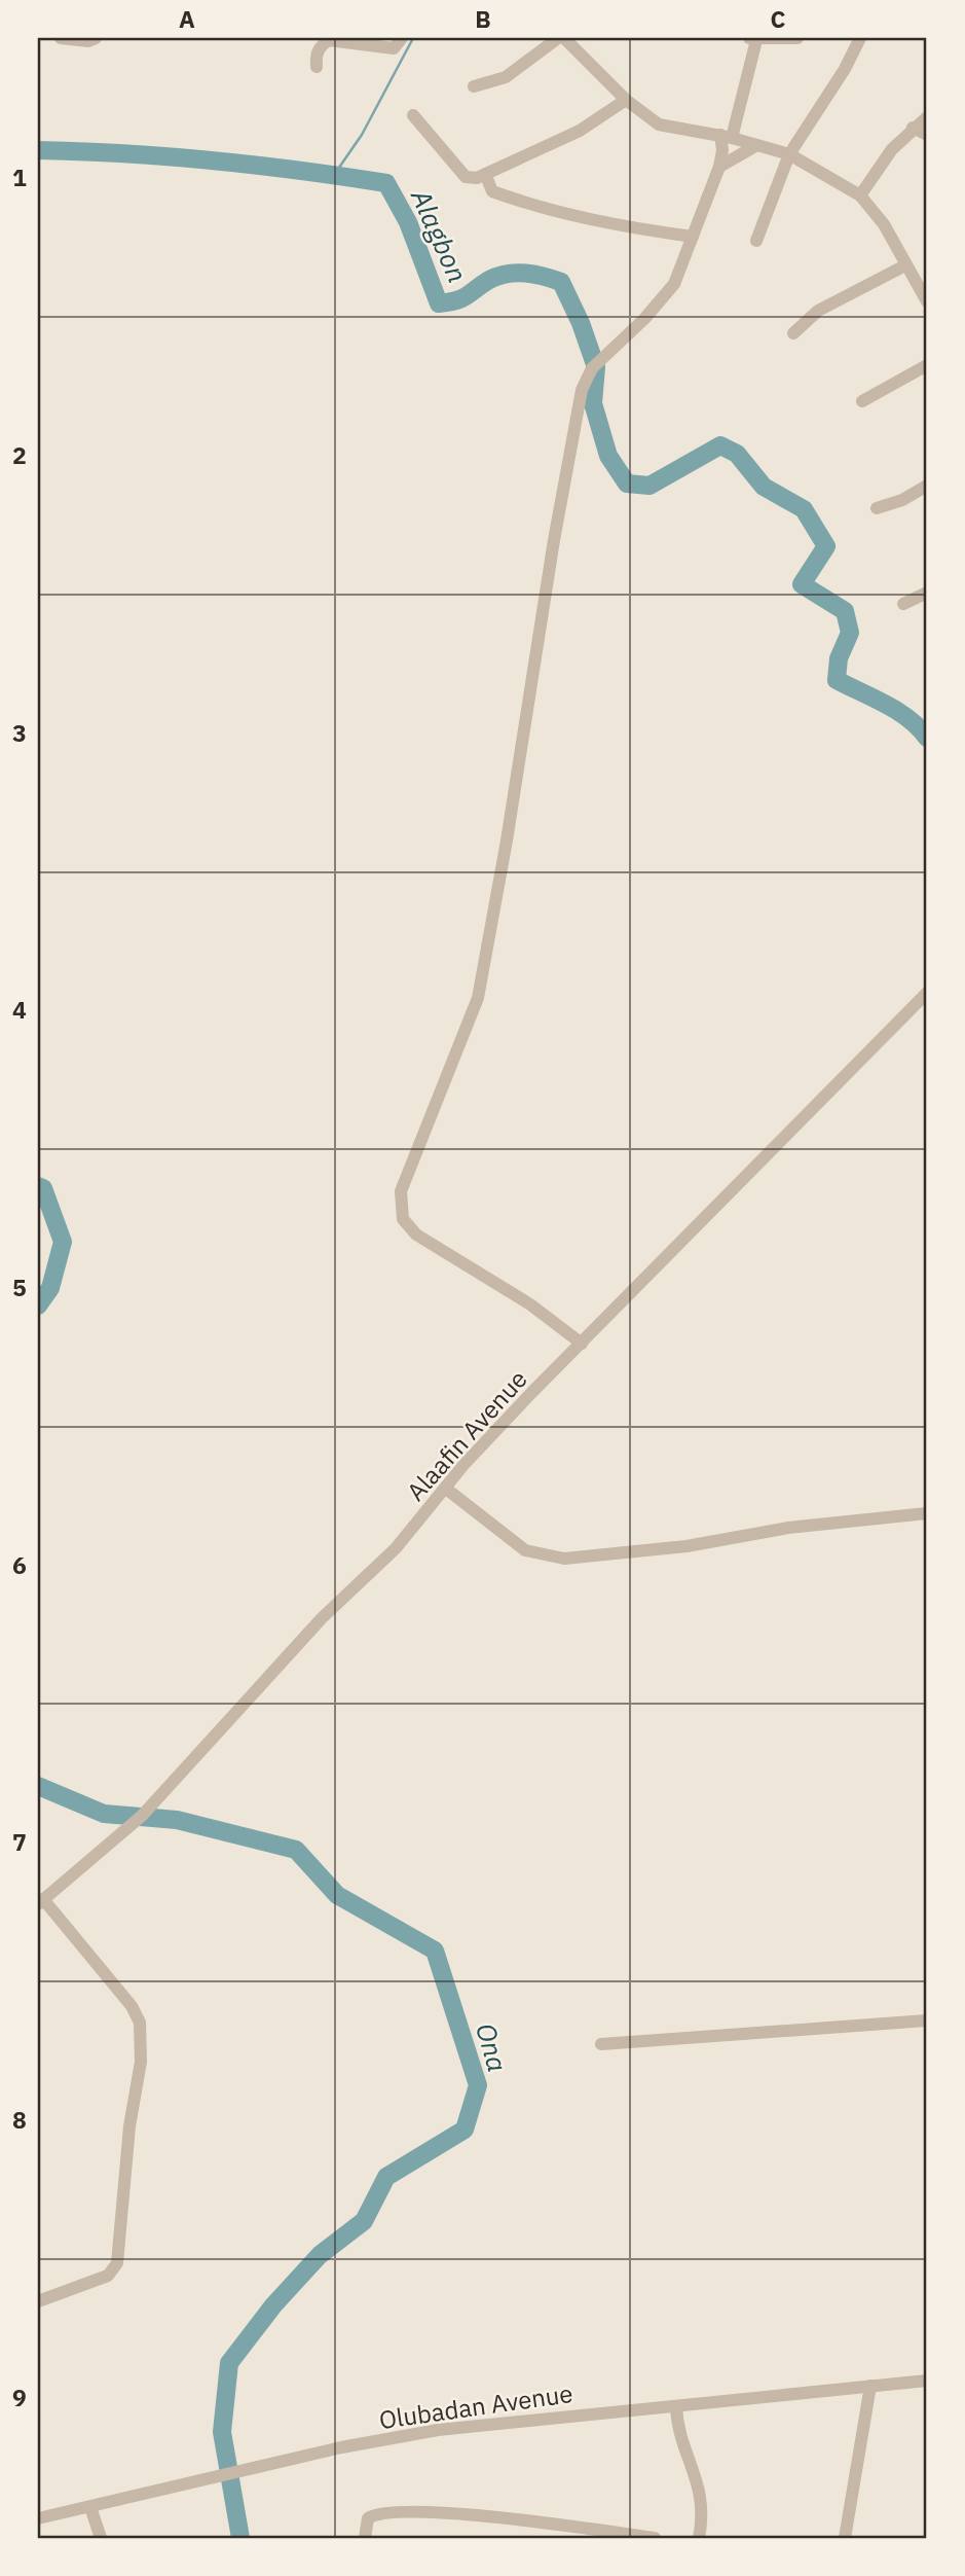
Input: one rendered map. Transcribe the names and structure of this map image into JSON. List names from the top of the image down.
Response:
{
  "streets": {
    "street": ["Alaafin Avenue", "Olubadan Avenue"]
  },
  "water": ["Alagbon", "Ona"],
  "grid": {
    "columns": ["A", "B", "C"],
    "rows": [
      "1",
      "2",
      "3",
      "4",
      "5",
      "6",
      "7",
      "8",
      "9"
    ]
  }
}
